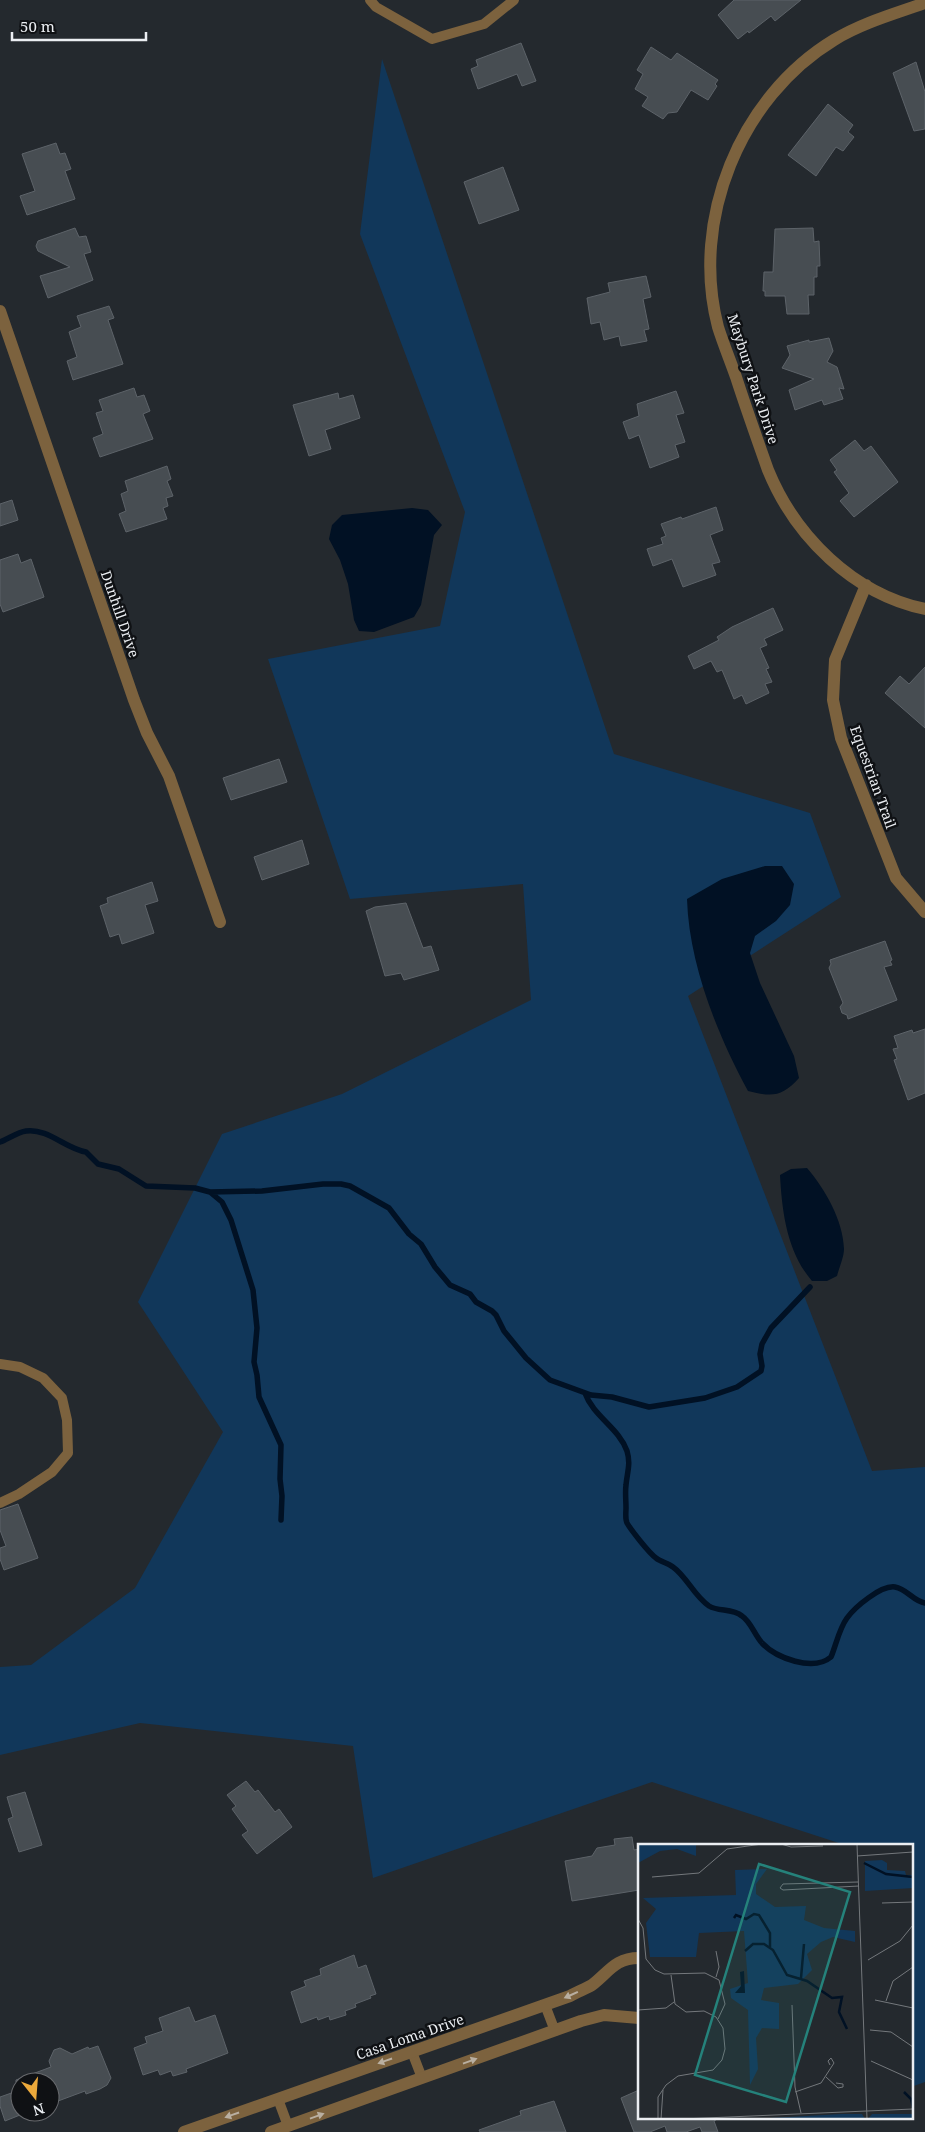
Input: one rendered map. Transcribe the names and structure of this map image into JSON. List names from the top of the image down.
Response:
{
  "streets": {
    "street": [
      "Maybury Park Drive",
      "Dunhill Drive",
      "Equestrian Trail",
      "Casa Loma Drive"
    ]
  },
  "crossings": [
    ["Maybury Park Drive", "Equestrian Trail"]
  ],
  "scale_bar": "50 m",
  "north": "bottom"
}
